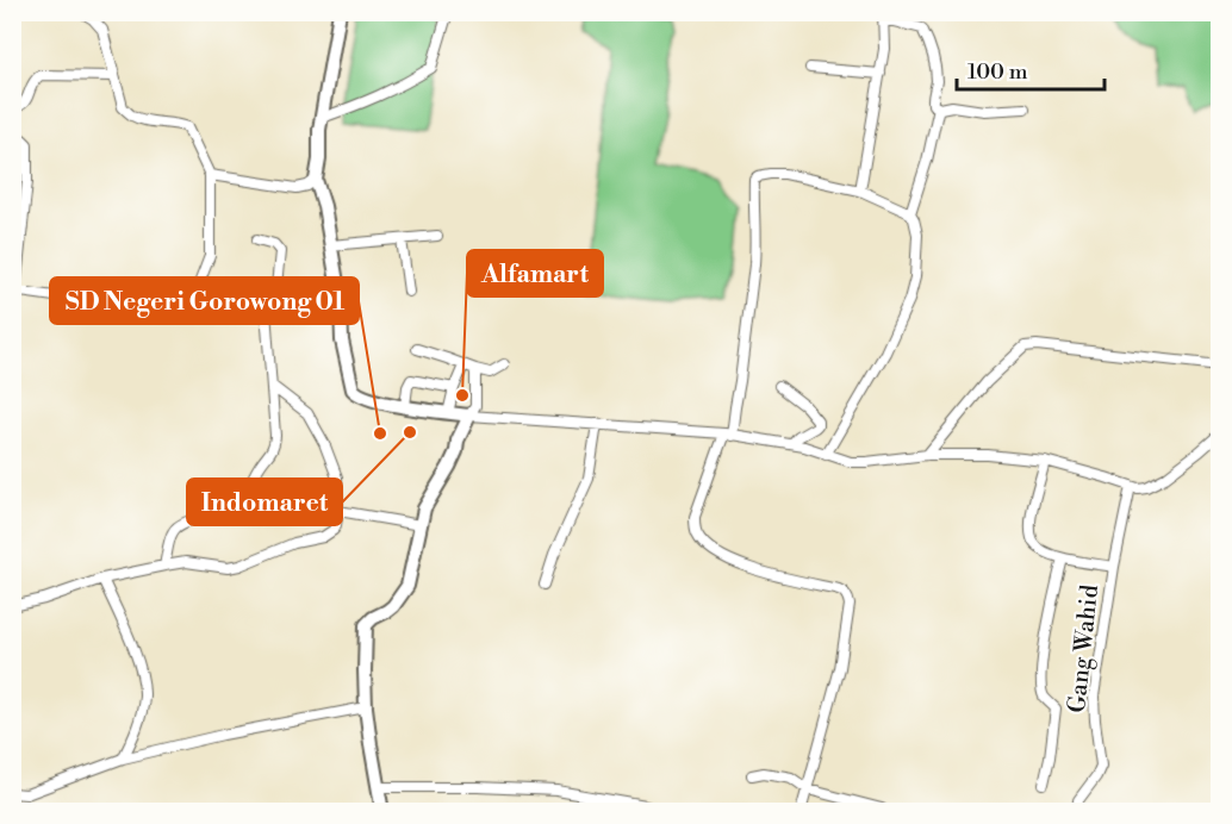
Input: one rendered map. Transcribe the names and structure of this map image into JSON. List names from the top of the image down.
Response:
{
  "streets": {
    "street": ["Gang Wahid"]
  },
  "places": ["Alfamart", "Indomaret", "SD Negeri Gorowong 01"],
  "scale_bar": "100 m"
}
